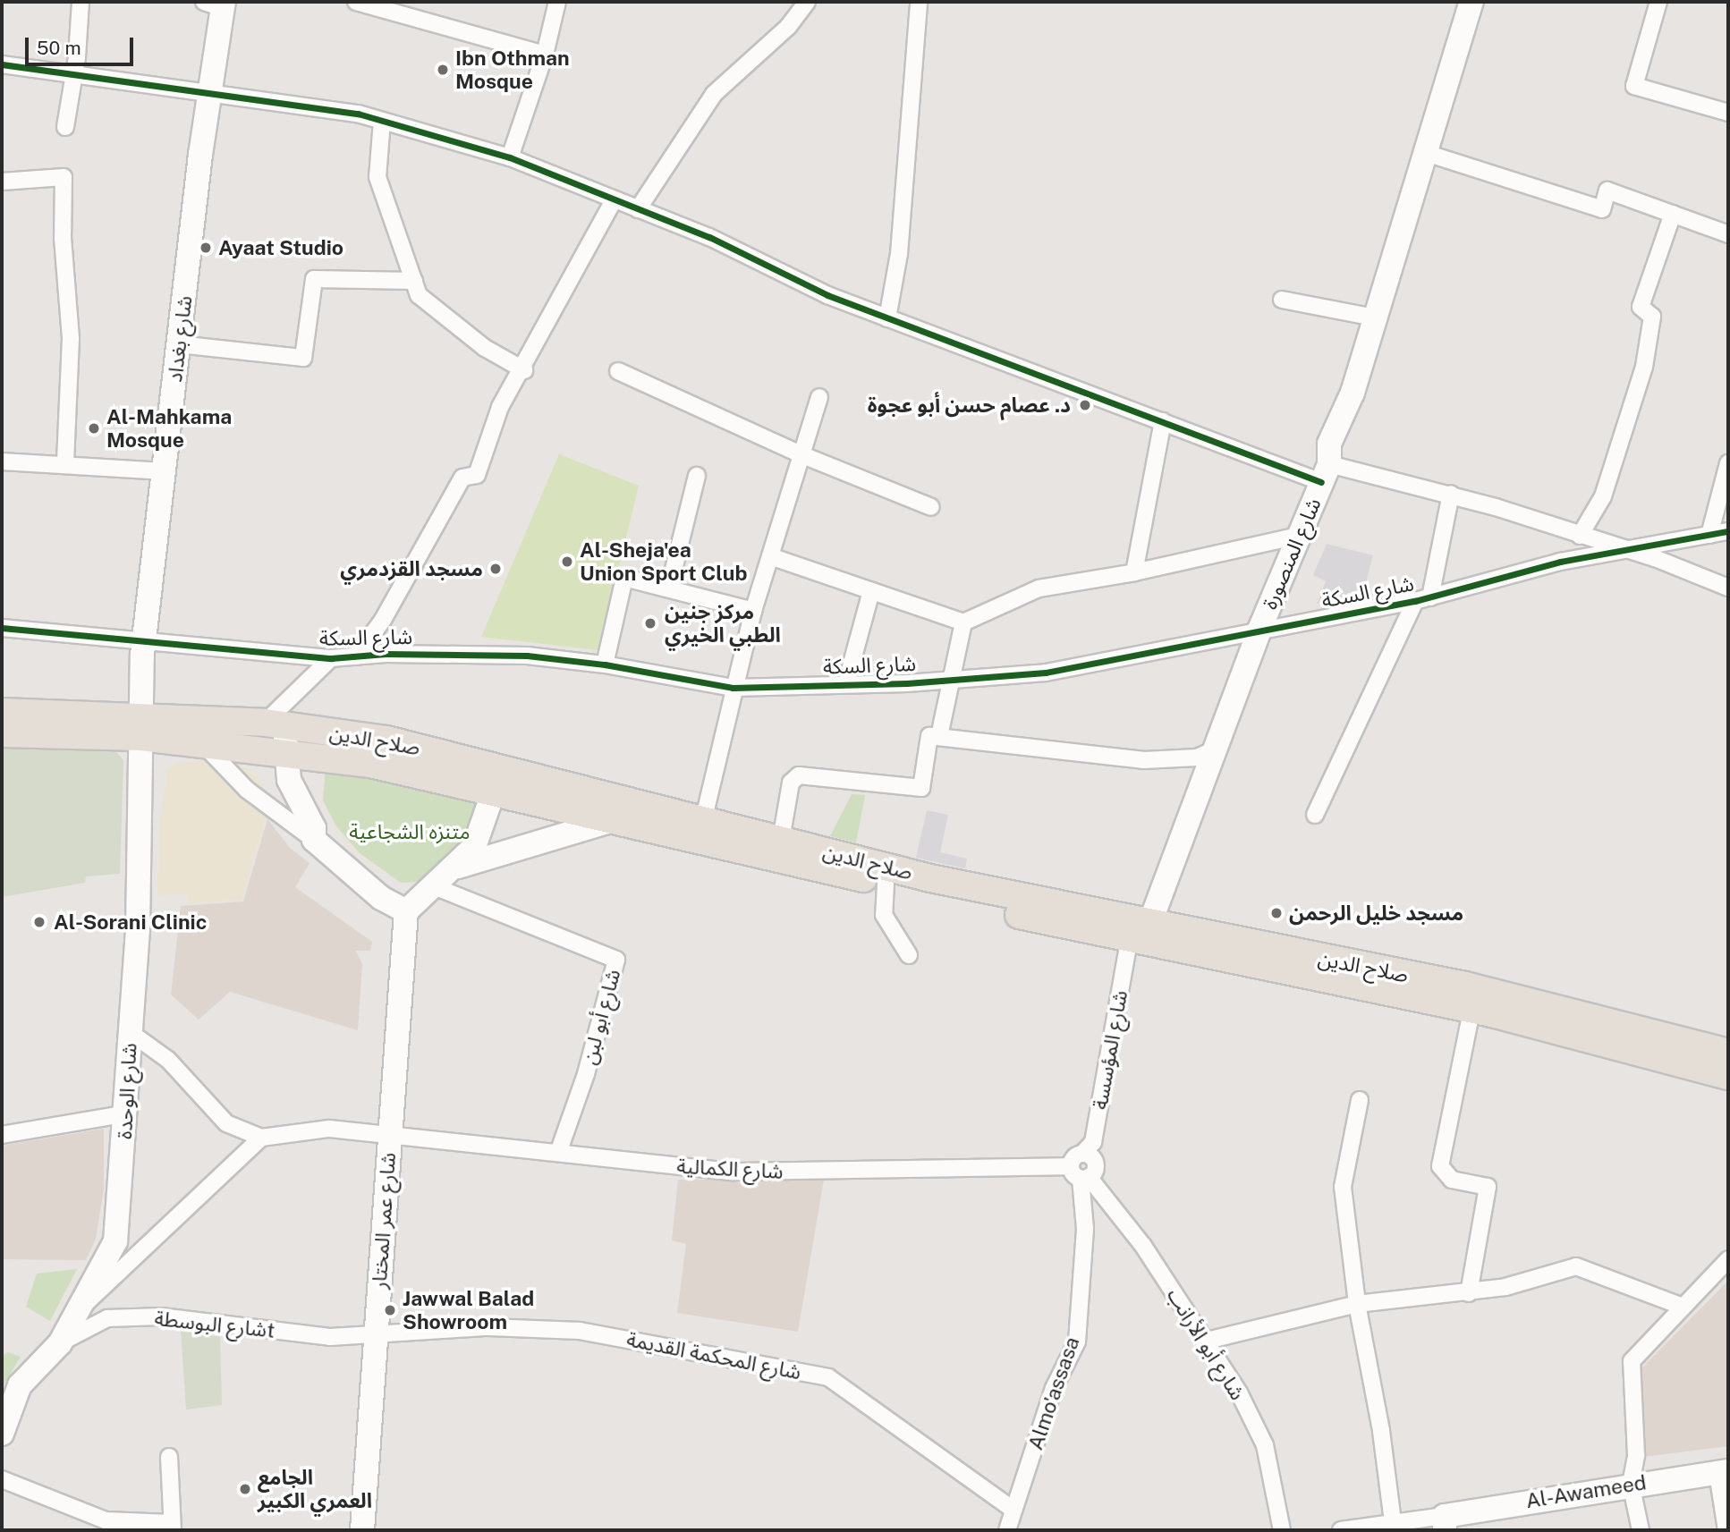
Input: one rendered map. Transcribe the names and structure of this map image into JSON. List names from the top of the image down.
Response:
{
  "streets": {
    "highway": ["صلاح الدين"],
    "main road": [
      "شارع بغداد",
      "شارع الوحدة",
      "شارع عمر المختار",
      "Al-Awameed"
    ],
    "street": [
      "شارع السكة",
      "شارع أبو لبن",
      "شارع المؤسسة",
      "شارع الكمالية",
      "شارع البوسطةt",
      "شارع أبو الأرانب",
      "شارع المحكمة القديمة",
      "Almo'assasa"
    ]
  },
  "crossings": [
    ["شارع بغداد", "شارع السكة"],
    ["شارع بغداد", "صلاح الدين"],
    ["شارع بغداد", "شارع الوحدة"],
    ["صلاح الدين", "شارع المؤسسة"],
    ["صلاح الدين", "شارع الوحدة"],
    ["شارع أبو لبن", "شارع الكمالية"],
    ["شارع المؤسسة", "شارع الكمالية"],
    ["شارع المؤسسة", "شارع أبو الأرانب"],
    ["شارع المؤسسة", "Almo'assasa"],
    ["شارع الوحدة", "شارع البوسطةt"],
    ["شارع الكمالية", "شارع عمر المختار"],
    ["شارع الكمالية", "شارع أبو الأرانب"],
    ["شارع الكمالية", "Almo'assasa"],
    ["شارع عمر المختار", "شارع البوسطةt"],
    ["شارع عمر المختار", "شارع المحكمة القديمة"],
    ["شارع البوسطةt", "شارع المحكمة القديمة"],
    ["شارع أبو الأرانب", "Almo'assasa"],
    ["شارع المحكمة القديمة", "Almo'assasa"]
  ],
  "parks": ["متنزه الشجاعية"],
  "places": [
    "Ibn Othman Mosque",
    "Ayaat Studio",
    "د. عصام حسن أبو عجوة",
    "Al-Mahkama Mosque",
    "Al-Sheja'ea Union Sport Club",
    "مسجد القزدمري",
    "مركز جنين الطبي الخيري",
    "مسجد خليل الرحمن",
    "Al-Sorani Clinic",
    "Jawwal Balad Showroom",
    "الجامع العمري الكبير"
  ],
  "scale_bar": "50 m"
}
